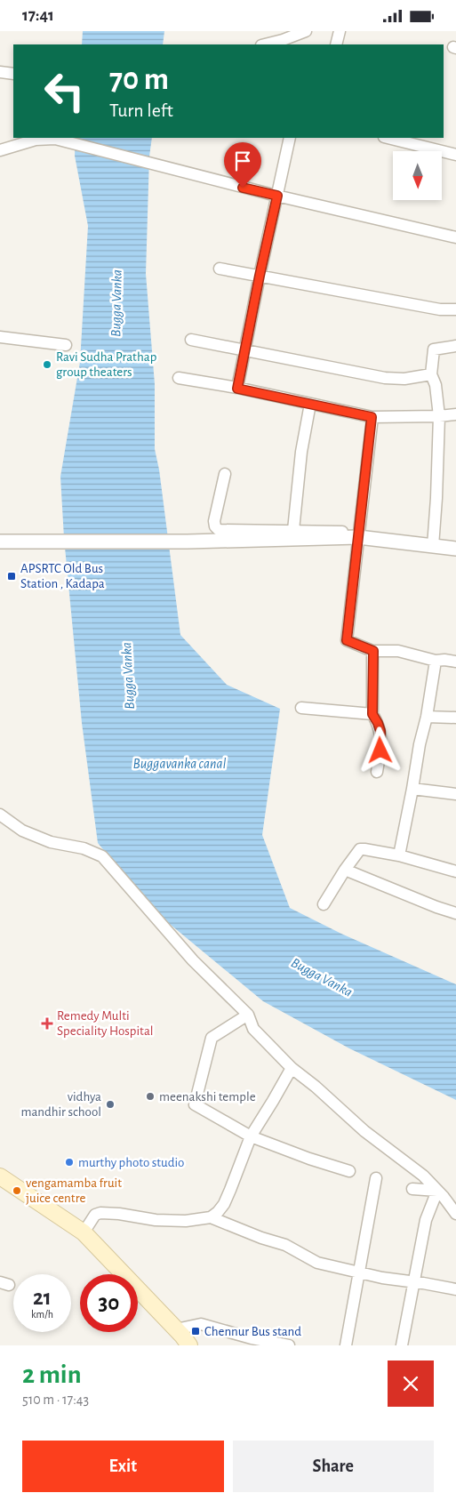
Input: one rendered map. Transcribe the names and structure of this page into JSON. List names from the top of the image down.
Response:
{
  "water": ["Bugga Vanka", "Buggavanka canal"],
  "places": {
    "other": [
      "Ravi Sudha Prathap group theaters",
      "meenakshi temple",
      "vidhya mandhir school",
      "murthy photo studio",
      "vengamamba fruit juice centre"
    ],
    "transit": ["APSRTC Old Bus Station , Kadapa", "Chennur Bus stand"],
    "health": ["Remedy Multi Speciality Hospital"]
  },
  "north": "bottom",
  "page": {
    "status": "17:41",
    "turn": ["70 m", "Turn left"],
    "speed": "21 km/h",
    "limit": "30",
    "heading": ["2 min", "510 m · 17:43"],
    "buttons": ["Exit", "Share"]
  }
}
